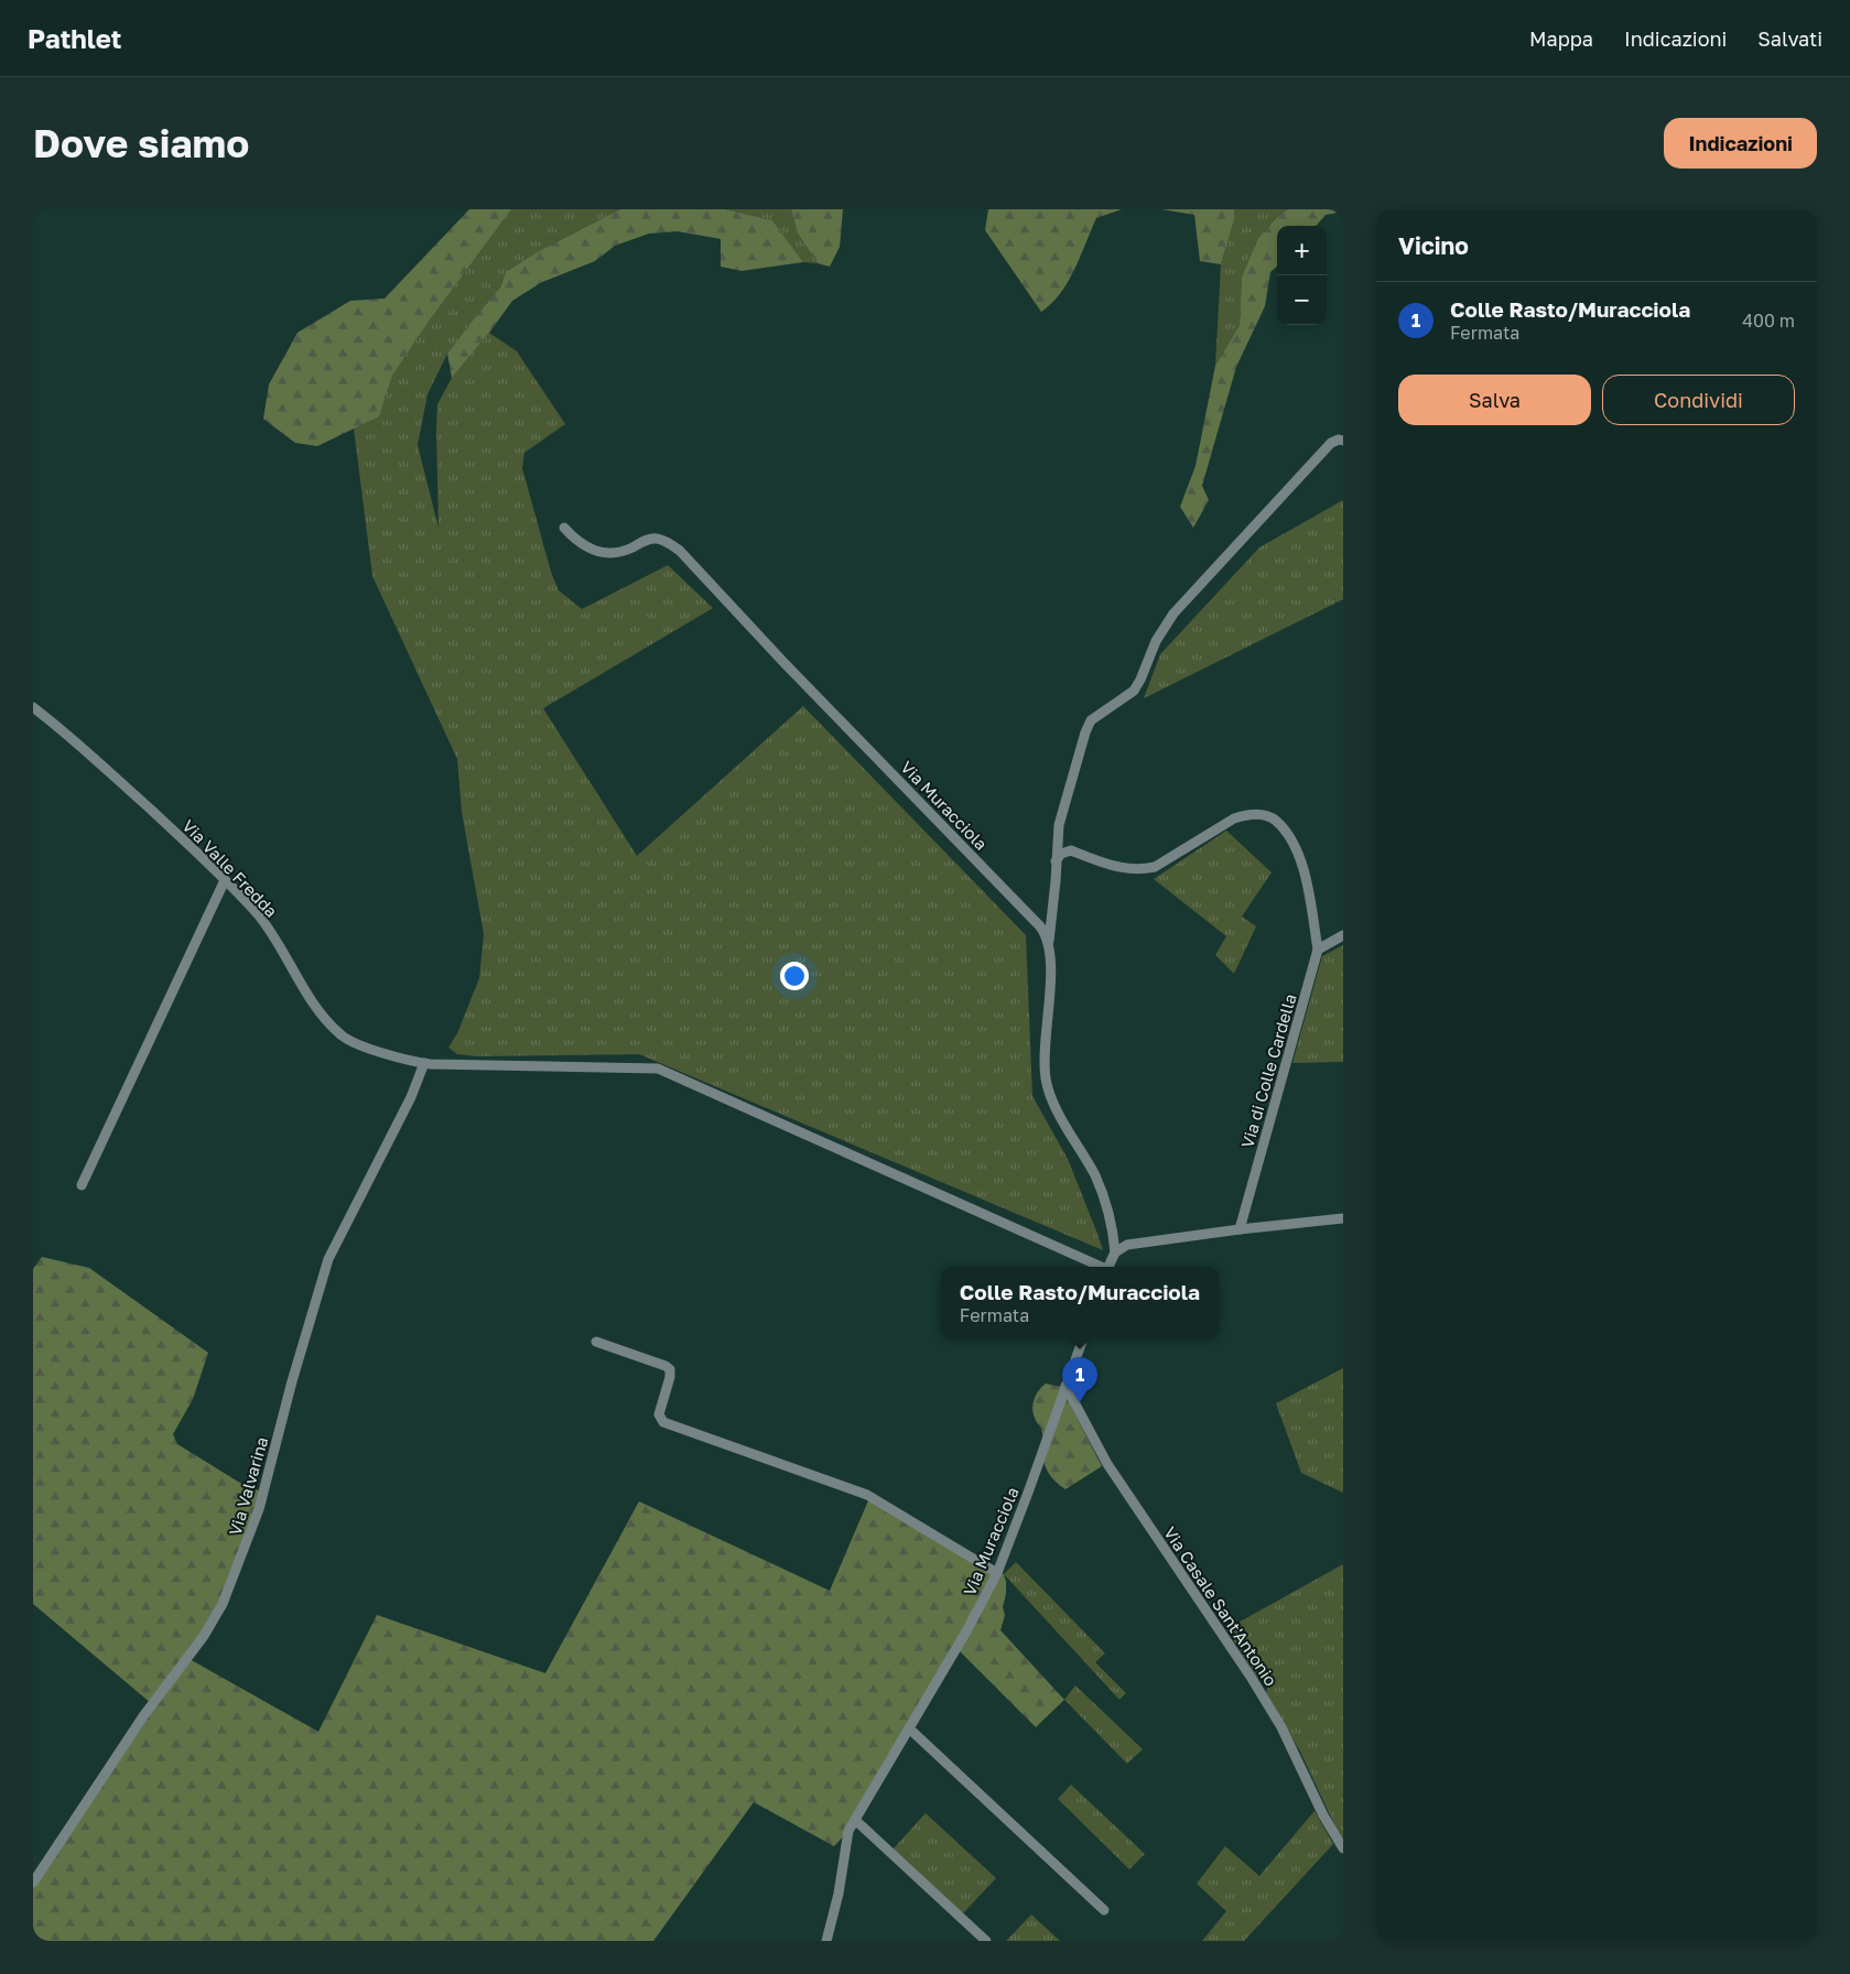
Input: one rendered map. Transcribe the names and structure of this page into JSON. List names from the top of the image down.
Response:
{
  "streets": {
    "street": [
      "Via Muracciola",
      "Via Valle Fredda",
      "Via di Colle Cardella",
      "Via Valvarina",
      "Via Casale Sant'Antonio"
    ]
  },
  "crossings": [
    ["Via Muracciola", "Via Casale Sant'Antonio"],
    ["Via Valle Fredda", "Via Valvarina"]
  ],
  "page": {
    "header": "Pathlet",
    "nav": ["Mappa", "Indicazioni", "Salvati"],
    "buttons": [
      "Indicazioni",
      ["Salva", "Condividi"]
    ],
    "title": "Dove siamo",
    "heading": "Vicino",
    "map_buttons": ["+", "−"],
    "list": [
      {
        "mark": "1",
        "name": "Colle Rasto/Muracciola",
        "note": "Fermata",
        "value": "400 m"
      }
    ],
    "popup": ["Colle Rasto/Muracciola", "Fermata"],
    "pins": "1"
  }
}
